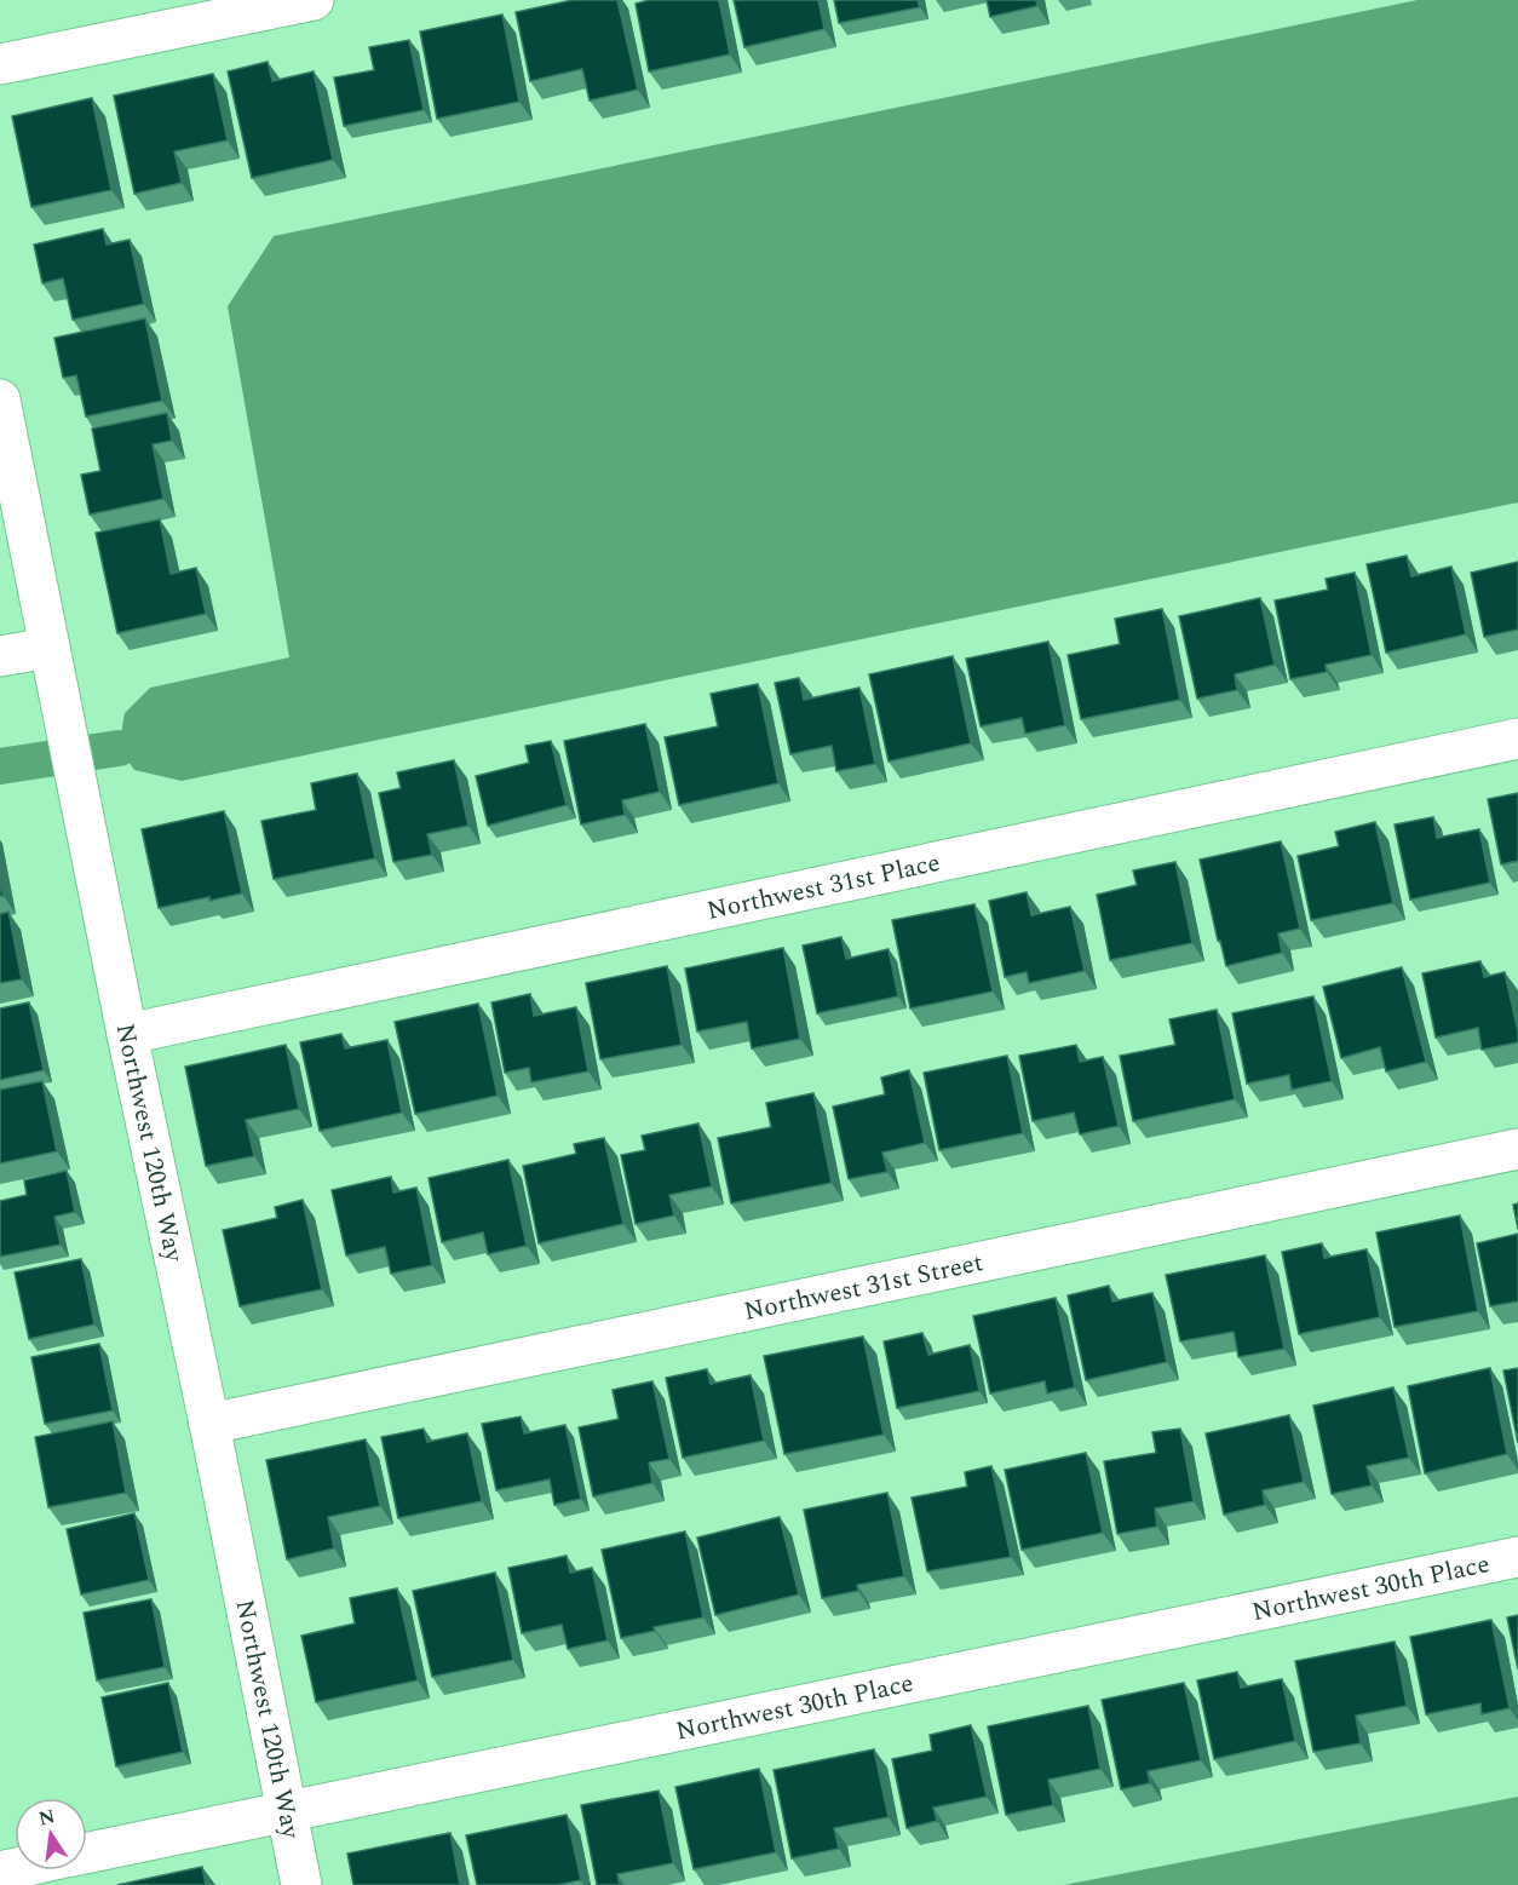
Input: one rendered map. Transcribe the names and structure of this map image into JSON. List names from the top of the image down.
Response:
{
  "streets": {
    "street": [
      "Northwest 31st Place",
      "Northwest 120th Way",
      "Northwest 31st Street",
      "Northwest 30th Place"
    ]
  },
  "crossings": [
    ["Northwest 31st Place", "Northwest 120th Way"],
    ["Northwest 120th Way", "Northwest 31st Street"],
    ["Northwest 120th Way", "Northwest 30th Place"]
  ],
  "north": "top"
}
